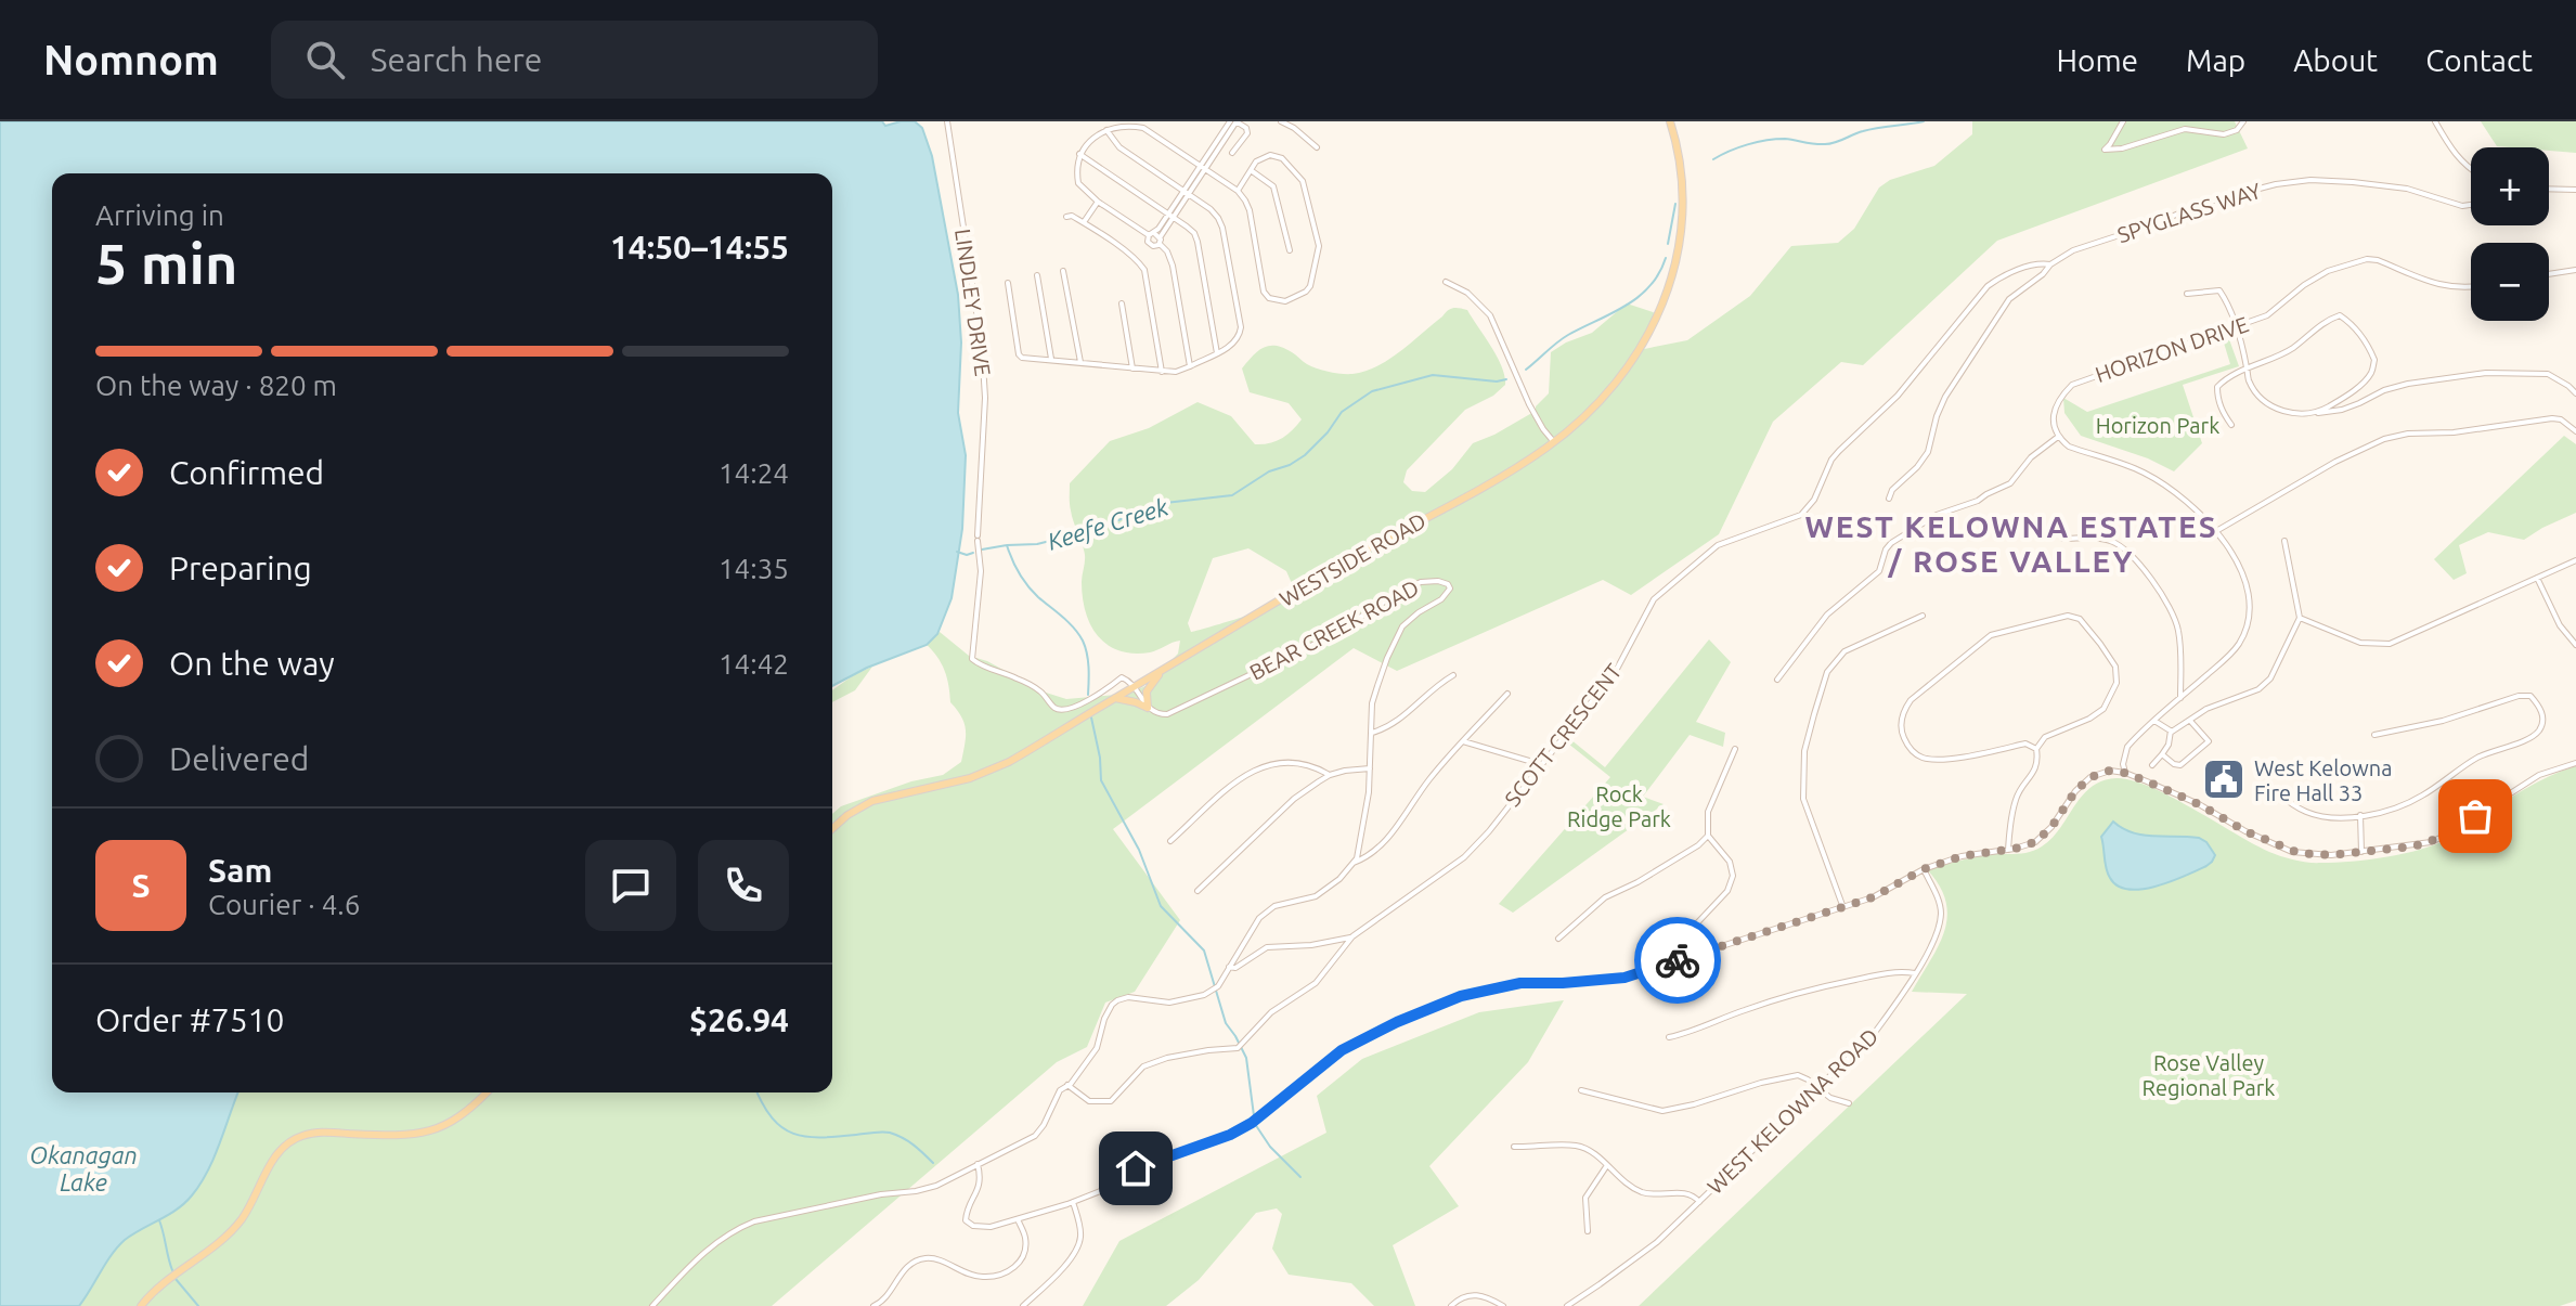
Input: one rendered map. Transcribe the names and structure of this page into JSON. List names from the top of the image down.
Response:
{
  "streets": {
    "main road": ["WESTSIDE ROAD"],
    "street": [
      "SPYGLASS WAY",
      "LINDLEY DRIVE",
      "HORIZON DRIVE",
      "BEAR CREEK ROAD",
      "SCOTT CRESCENT",
      "WEST KELOWNA ROAD"
    ]
  },
  "crossings": [
    ["SPYGLASS WAY", "SCOTT CRESCENT"],
    ["LINDLEY DRIVE", "WESTSIDE ROAD"]
  ],
  "districts": ["WEST KELOWNA ESTATES / ROSE VALLEY"],
  "water": ["Keefe Creek", "Okanagan Lake"],
  "parks": ["Horizon Park", "Rock Ridge Park", "Rose Valley Regional Park"],
  "places": {
    "public building": ["West Kelowna Fire Hall 33"]
  },
  "page": {
    "header": "Nomnom",
    "search": "Search here",
    "nav": [
      "Home",
      "Map",
      "About",
      "Contact"
    ],
    "map_buttons": ["+", "−"],
    "heading": ["5 min", "Arriving in", "14:50–14:55"],
    "panel": [
      "Sam",
      "Courier · 4.6",
      "Order #7510",
      "$26.94"
    ],
    "bar": "On the way · 820 m",
    "list": [
      ["Confirmed", "14:24"],
      ["Preparing", "14:35"],
      ["On the way", "14:42"],
      "Delivered"
    ],
    "round": "S"
  }
}
